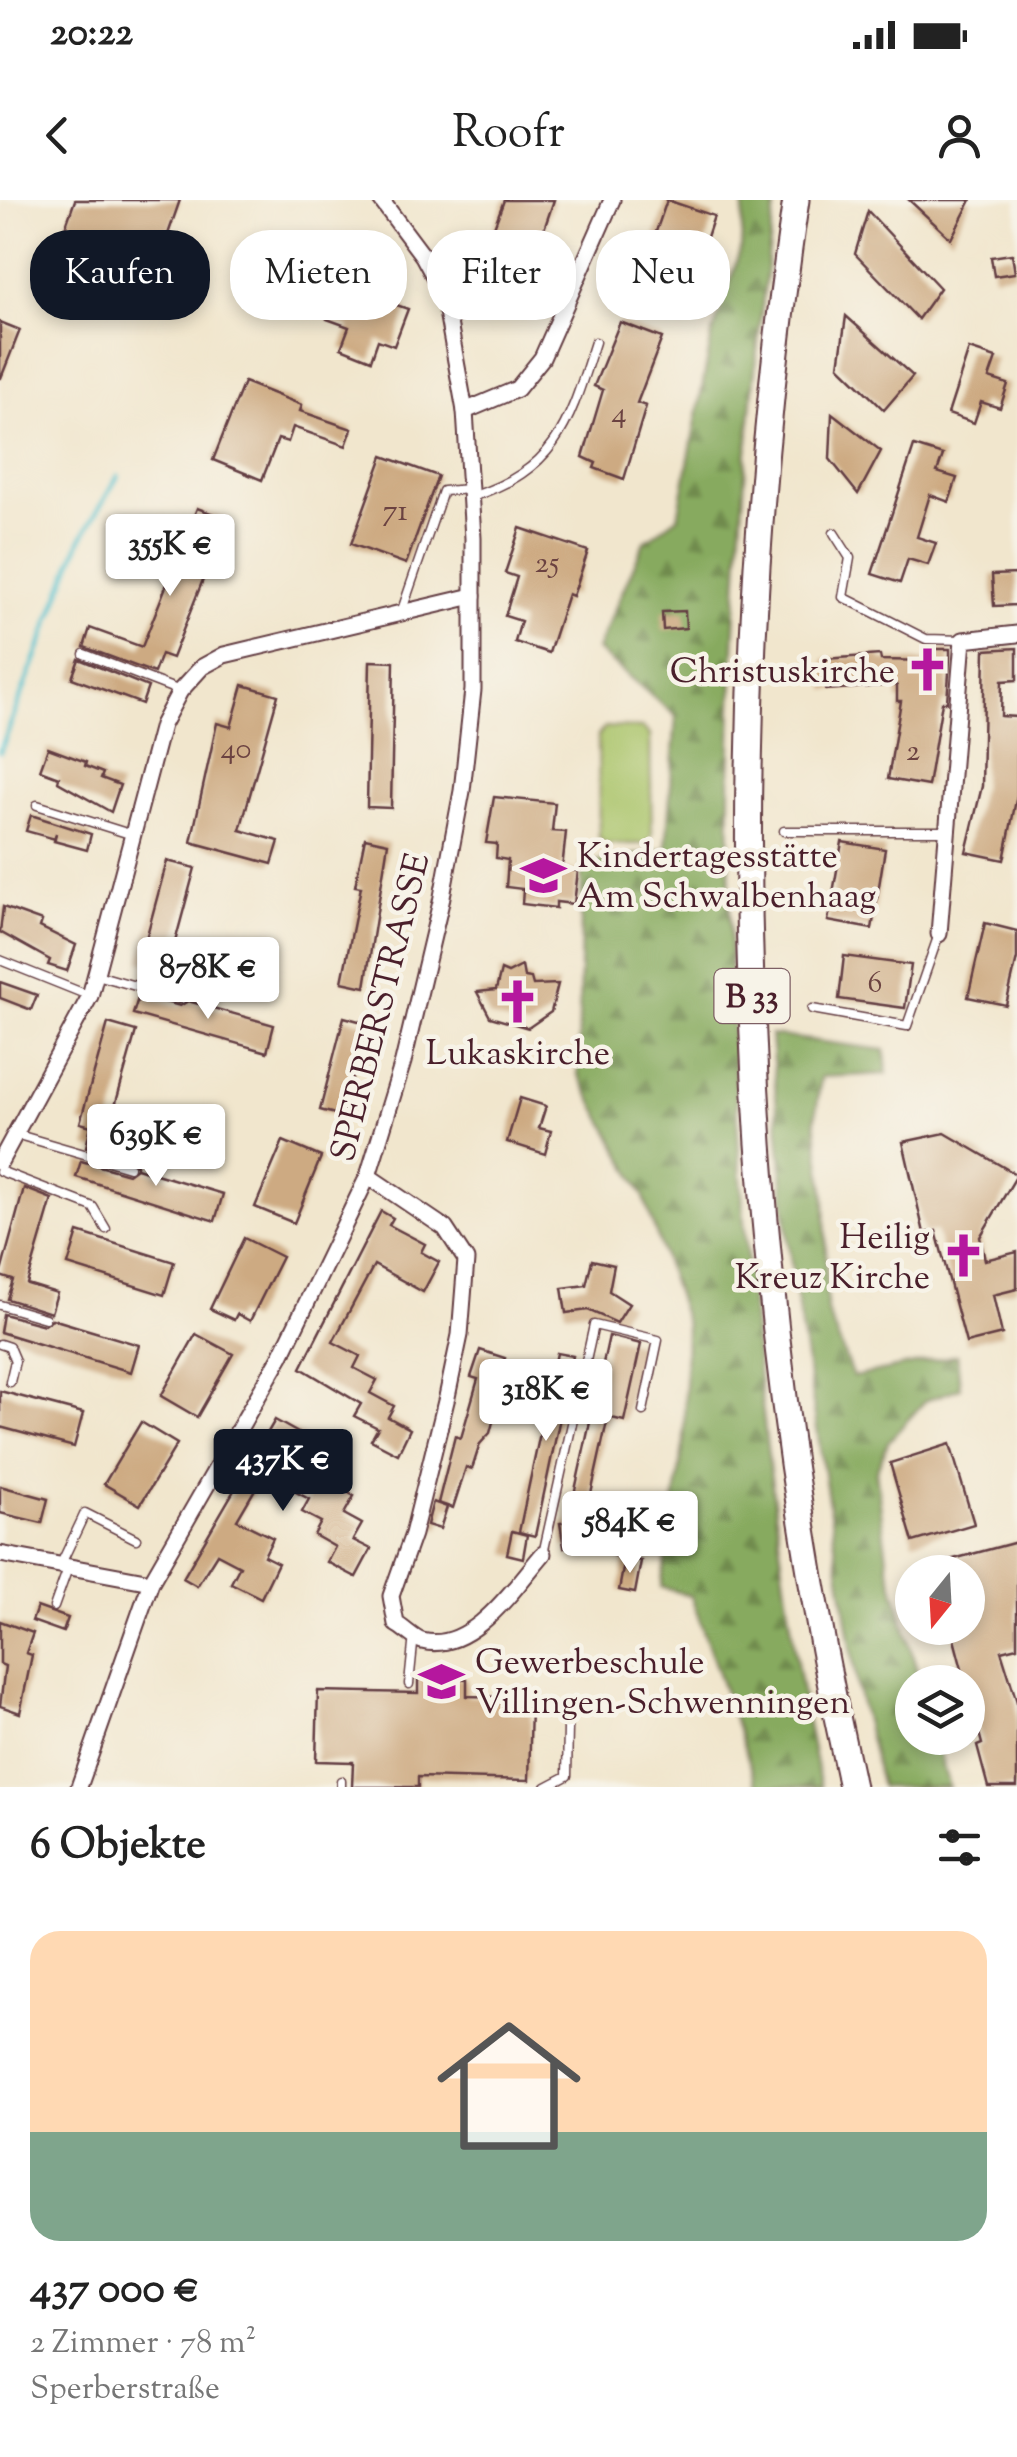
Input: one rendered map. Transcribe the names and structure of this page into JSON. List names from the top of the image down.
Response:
{
  "streets": {
    "main road": ["B 33"],
    "street": ["SPERBERSTRASSE"]
  },
  "places": {
    "church": ["Christuskirche", "Lukaskirche", "Heilig Kreuz Kirche"],
    "school or university": ["Kindertagesstätte Am Schwalbenhaag", "Gewerbeschule Villingen-Schwenningen"]
  },
  "house_numbers": [
    "4",
    "71",
    "25",
    "40",
    "2",
    "6"
  ],
  "north": "bottom",
  "page": {
    "status": "20:22",
    "header": "Roofr",
    "chip": [
      "Kaufen",
      "Mieten",
      "Filter",
      "Neu"
    ],
    "price": [
      "355K €",
      "878K €",
      "639K €",
      "318K €",
      "437K €",
      "584K €"
    ],
    "heading": "6 Objekte",
    "list": [
      {
        "name": "437 000 €",
        "note": "2 Zimmer · 78 m² · Sperberstraße"
      }
    ]
  }
}
